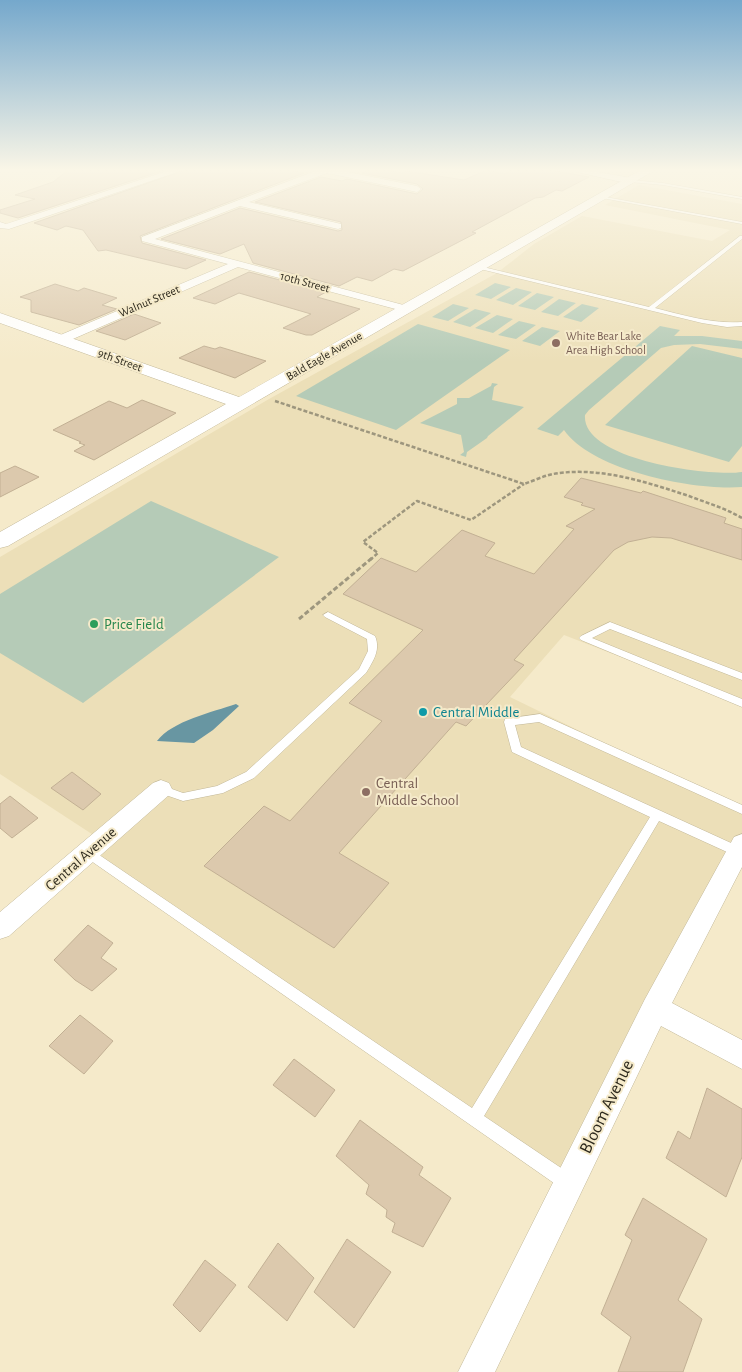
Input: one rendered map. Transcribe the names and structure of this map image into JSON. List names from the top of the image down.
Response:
{
  "streets": {
    "street": [
      "10th Street",
      "Walnut Street",
      "Bald Eagle Avenue",
      "9th Street",
      "Central Avenue",
      "Bloom Avenue"
    ]
  },
  "crossings": [
    ["10th Street", "Walnut Street"],
    ["10th Street", "Bald Eagle Avenue"],
    ["Walnut Street", "9th Street"],
    ["Bald Eagle Avenue", "9th Street"]
  ],
  "places": [
    "White Bear Lake Area High School",
    "Price Field",
    "Central Middle",
    "Central Middle School"
  ]
}
